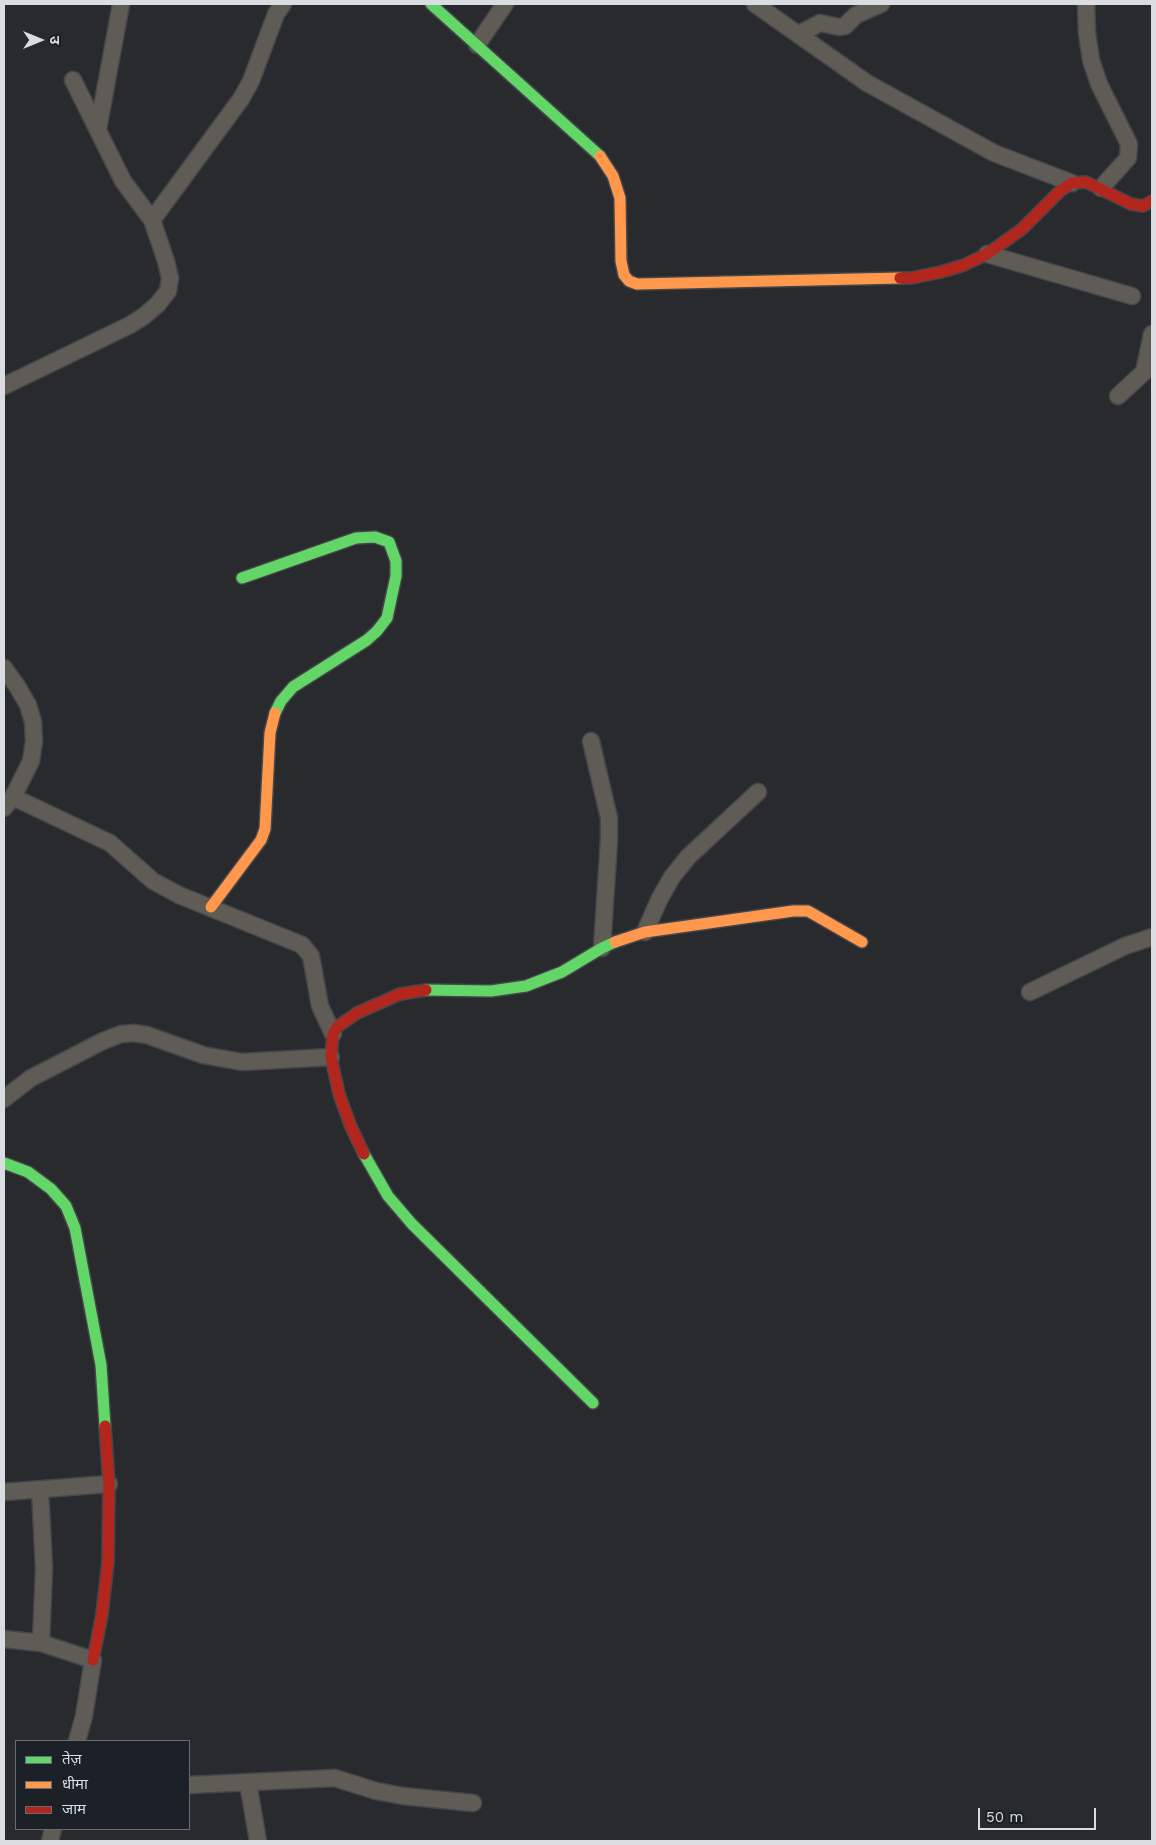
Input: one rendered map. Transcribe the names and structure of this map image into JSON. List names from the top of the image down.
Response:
{
  "legend": ["तेज़", "धीमा", "जाम"],
  "scale_bar": "50 m",
  "north": "right"
}
